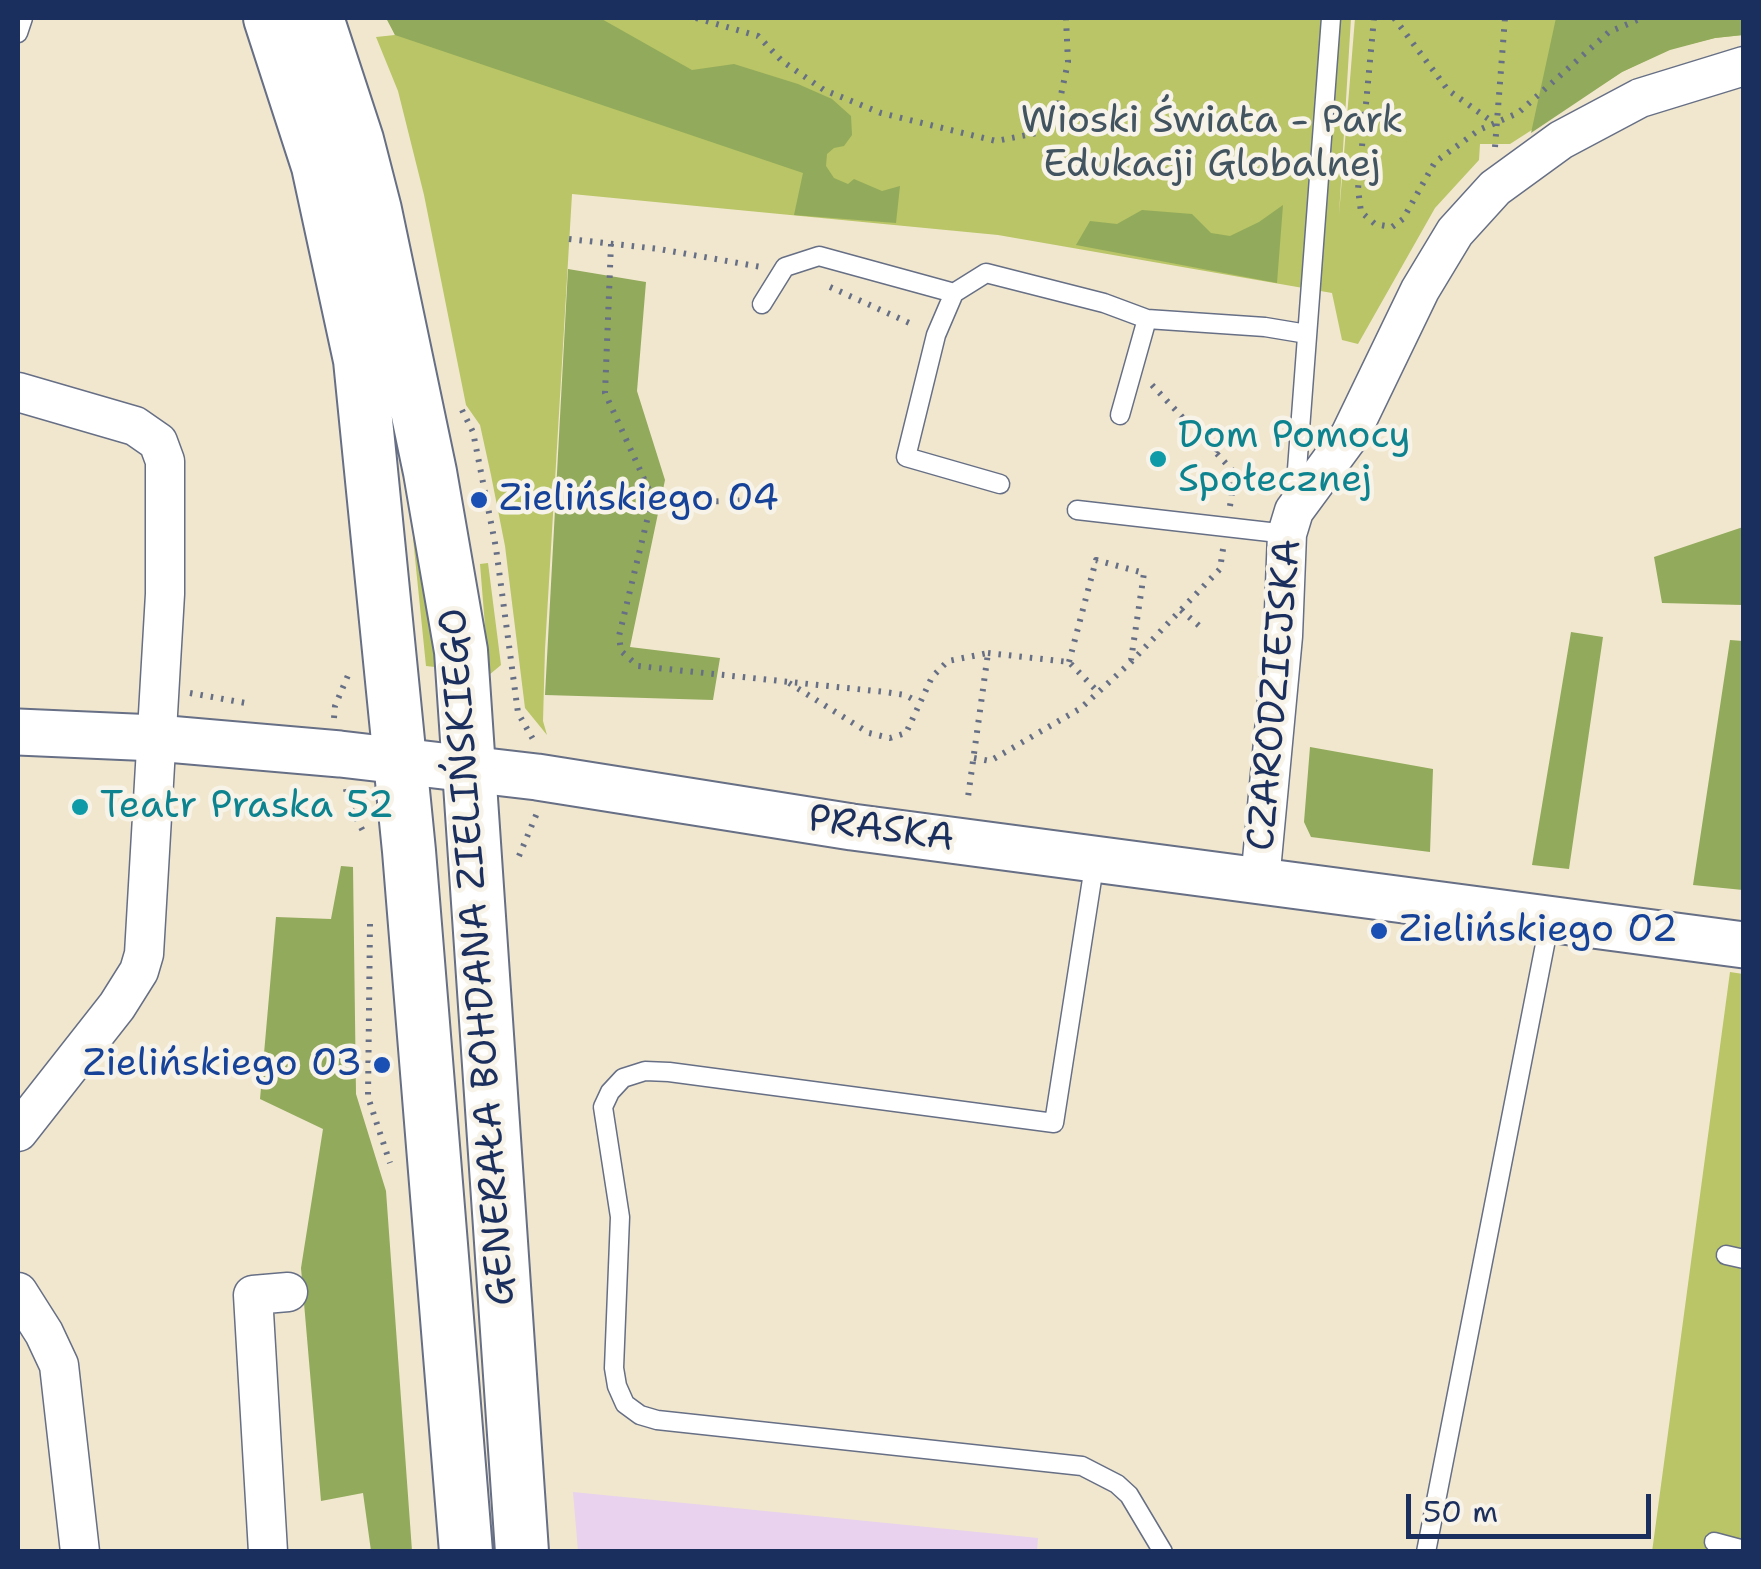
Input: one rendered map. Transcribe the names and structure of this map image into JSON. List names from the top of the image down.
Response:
{
  "streets": {
    "main road": ["GENERAŁA BOHDANA ZIELIŃSKIEGO"],
    "street": ["CZARODZIEJSKA", "PRASKA"]
  },
  "crossings": [
    ["CZARODZIEJSKA", "PRASKA"],
    ["PRASKA", "GENERAŁA BOHDANA ZIELIŃSKIEGO"]
  ],
  "parks": ["Wioski Świata - Park Edukacji Globalnej"],
  "places": [
    "Dom Pomocy Społecznej",
    "Zielińskiego 04",
    "Teatr Praska 52",
    "Zielińskiego 02",
    "Zielińskiego 03"
  ],
  "scale_bar": "50 m"
}
